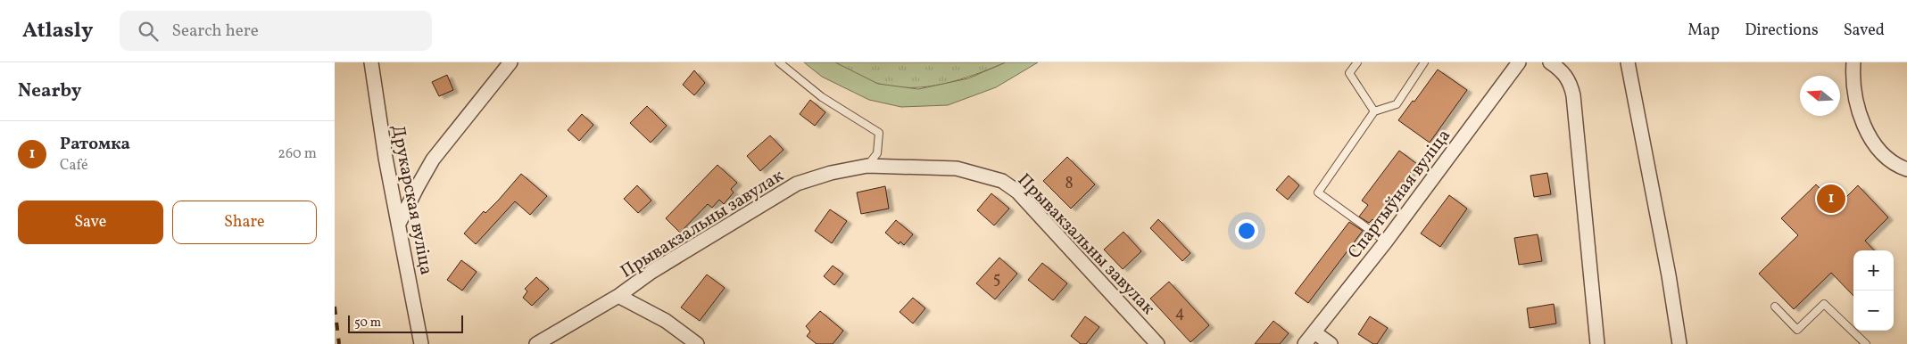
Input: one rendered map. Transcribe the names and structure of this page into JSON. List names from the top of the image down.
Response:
{
  "streets": {
    "street": ["Спартыўная вуліца", "Друкарская вуліца", "Прывакзальны завулак"]
  },
  "house_numbers": ["8", "5", "4"],
  "scale_bar": "50 m",
  "north": "left",
  "page": {
    "header": "Atlasly",
    "search": "Search here",
    "nav": ["Map", "Directions", "Saved"],
    "heading": "Nearby",
    "list": [
      {
        "mark": "1",
        "name": "Ратомка",
        "note": "Café",
        "value": "260 m"
      }
    ],
    "pins": "1",
    "buttons": ["Save", "Share"],
    "map_buttons": ["+", "−"],
    "scale": "50 m"
  }
}
